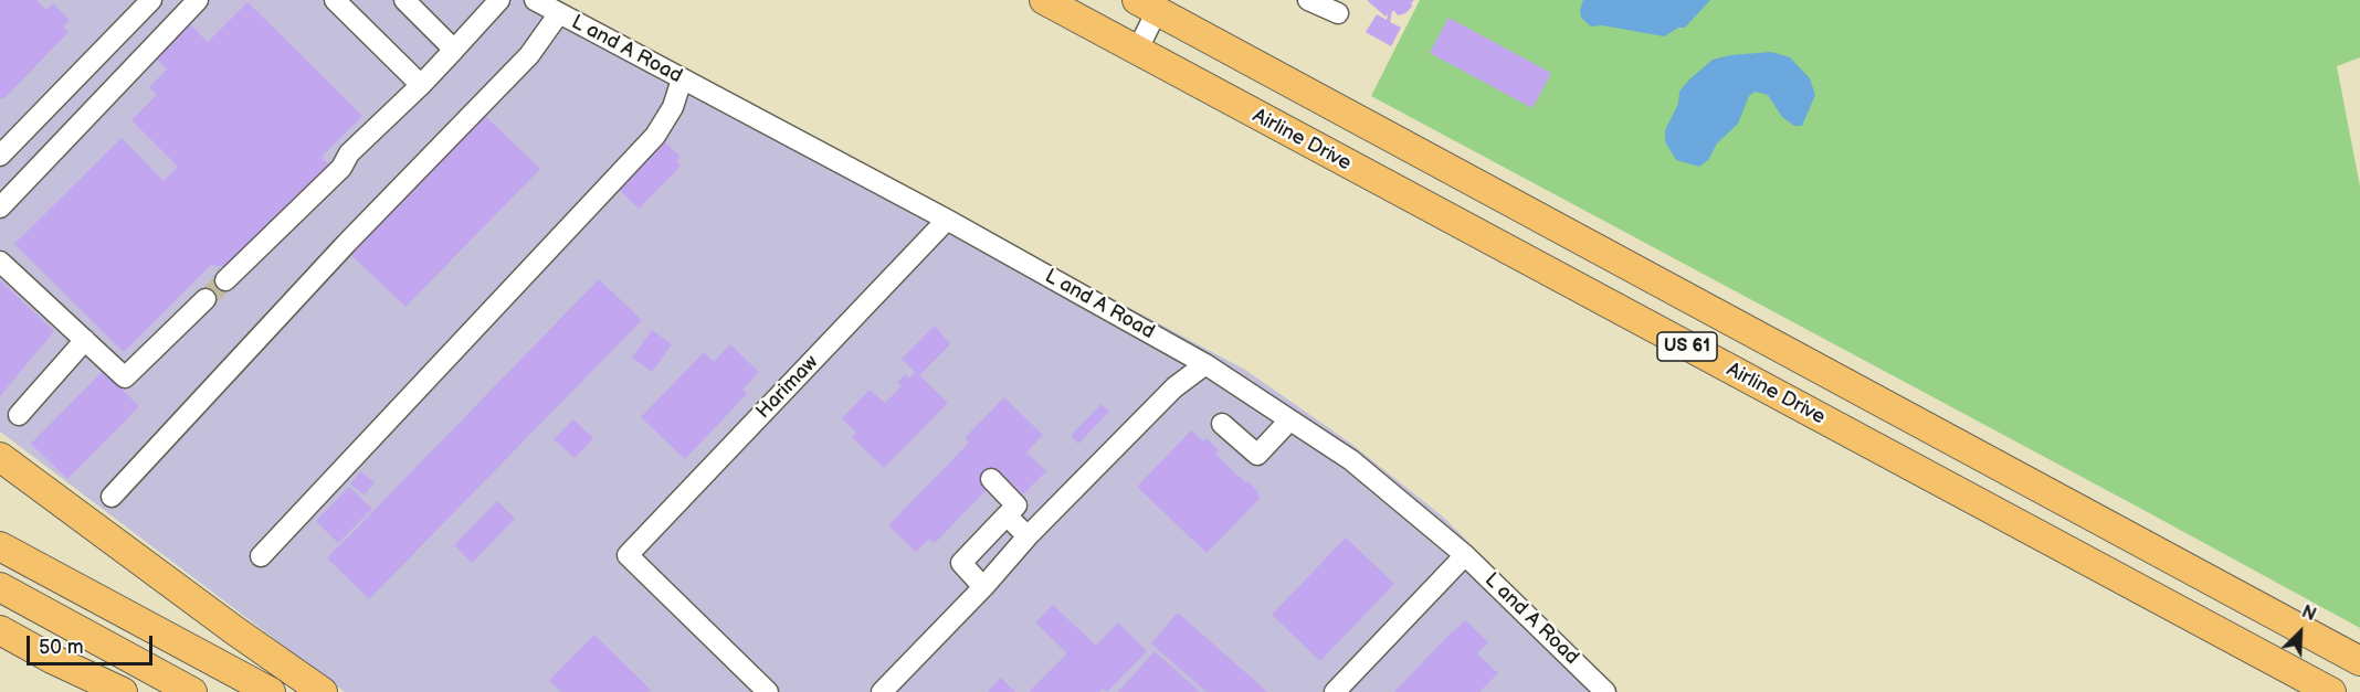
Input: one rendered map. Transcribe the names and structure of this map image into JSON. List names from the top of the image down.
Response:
{
  "streets": {
    "highway": ["Airline Drive", "US 61"],
    "street": ["L and A Road", "Harimaw"]
  },
  "crossings": [
    ["L and A Road", "Harimaw"]
  ],
  "scale_bar": "50 m",
  "north": "top right"
}
